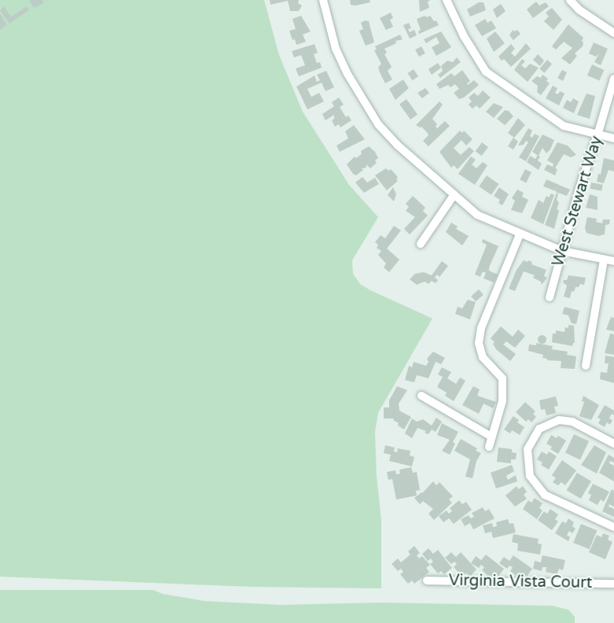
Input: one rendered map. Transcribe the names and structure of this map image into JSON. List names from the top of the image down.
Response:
{
  "streets": {
    "street": ["West Stewart Way", "Virginia Vista Court"]
  }
}
